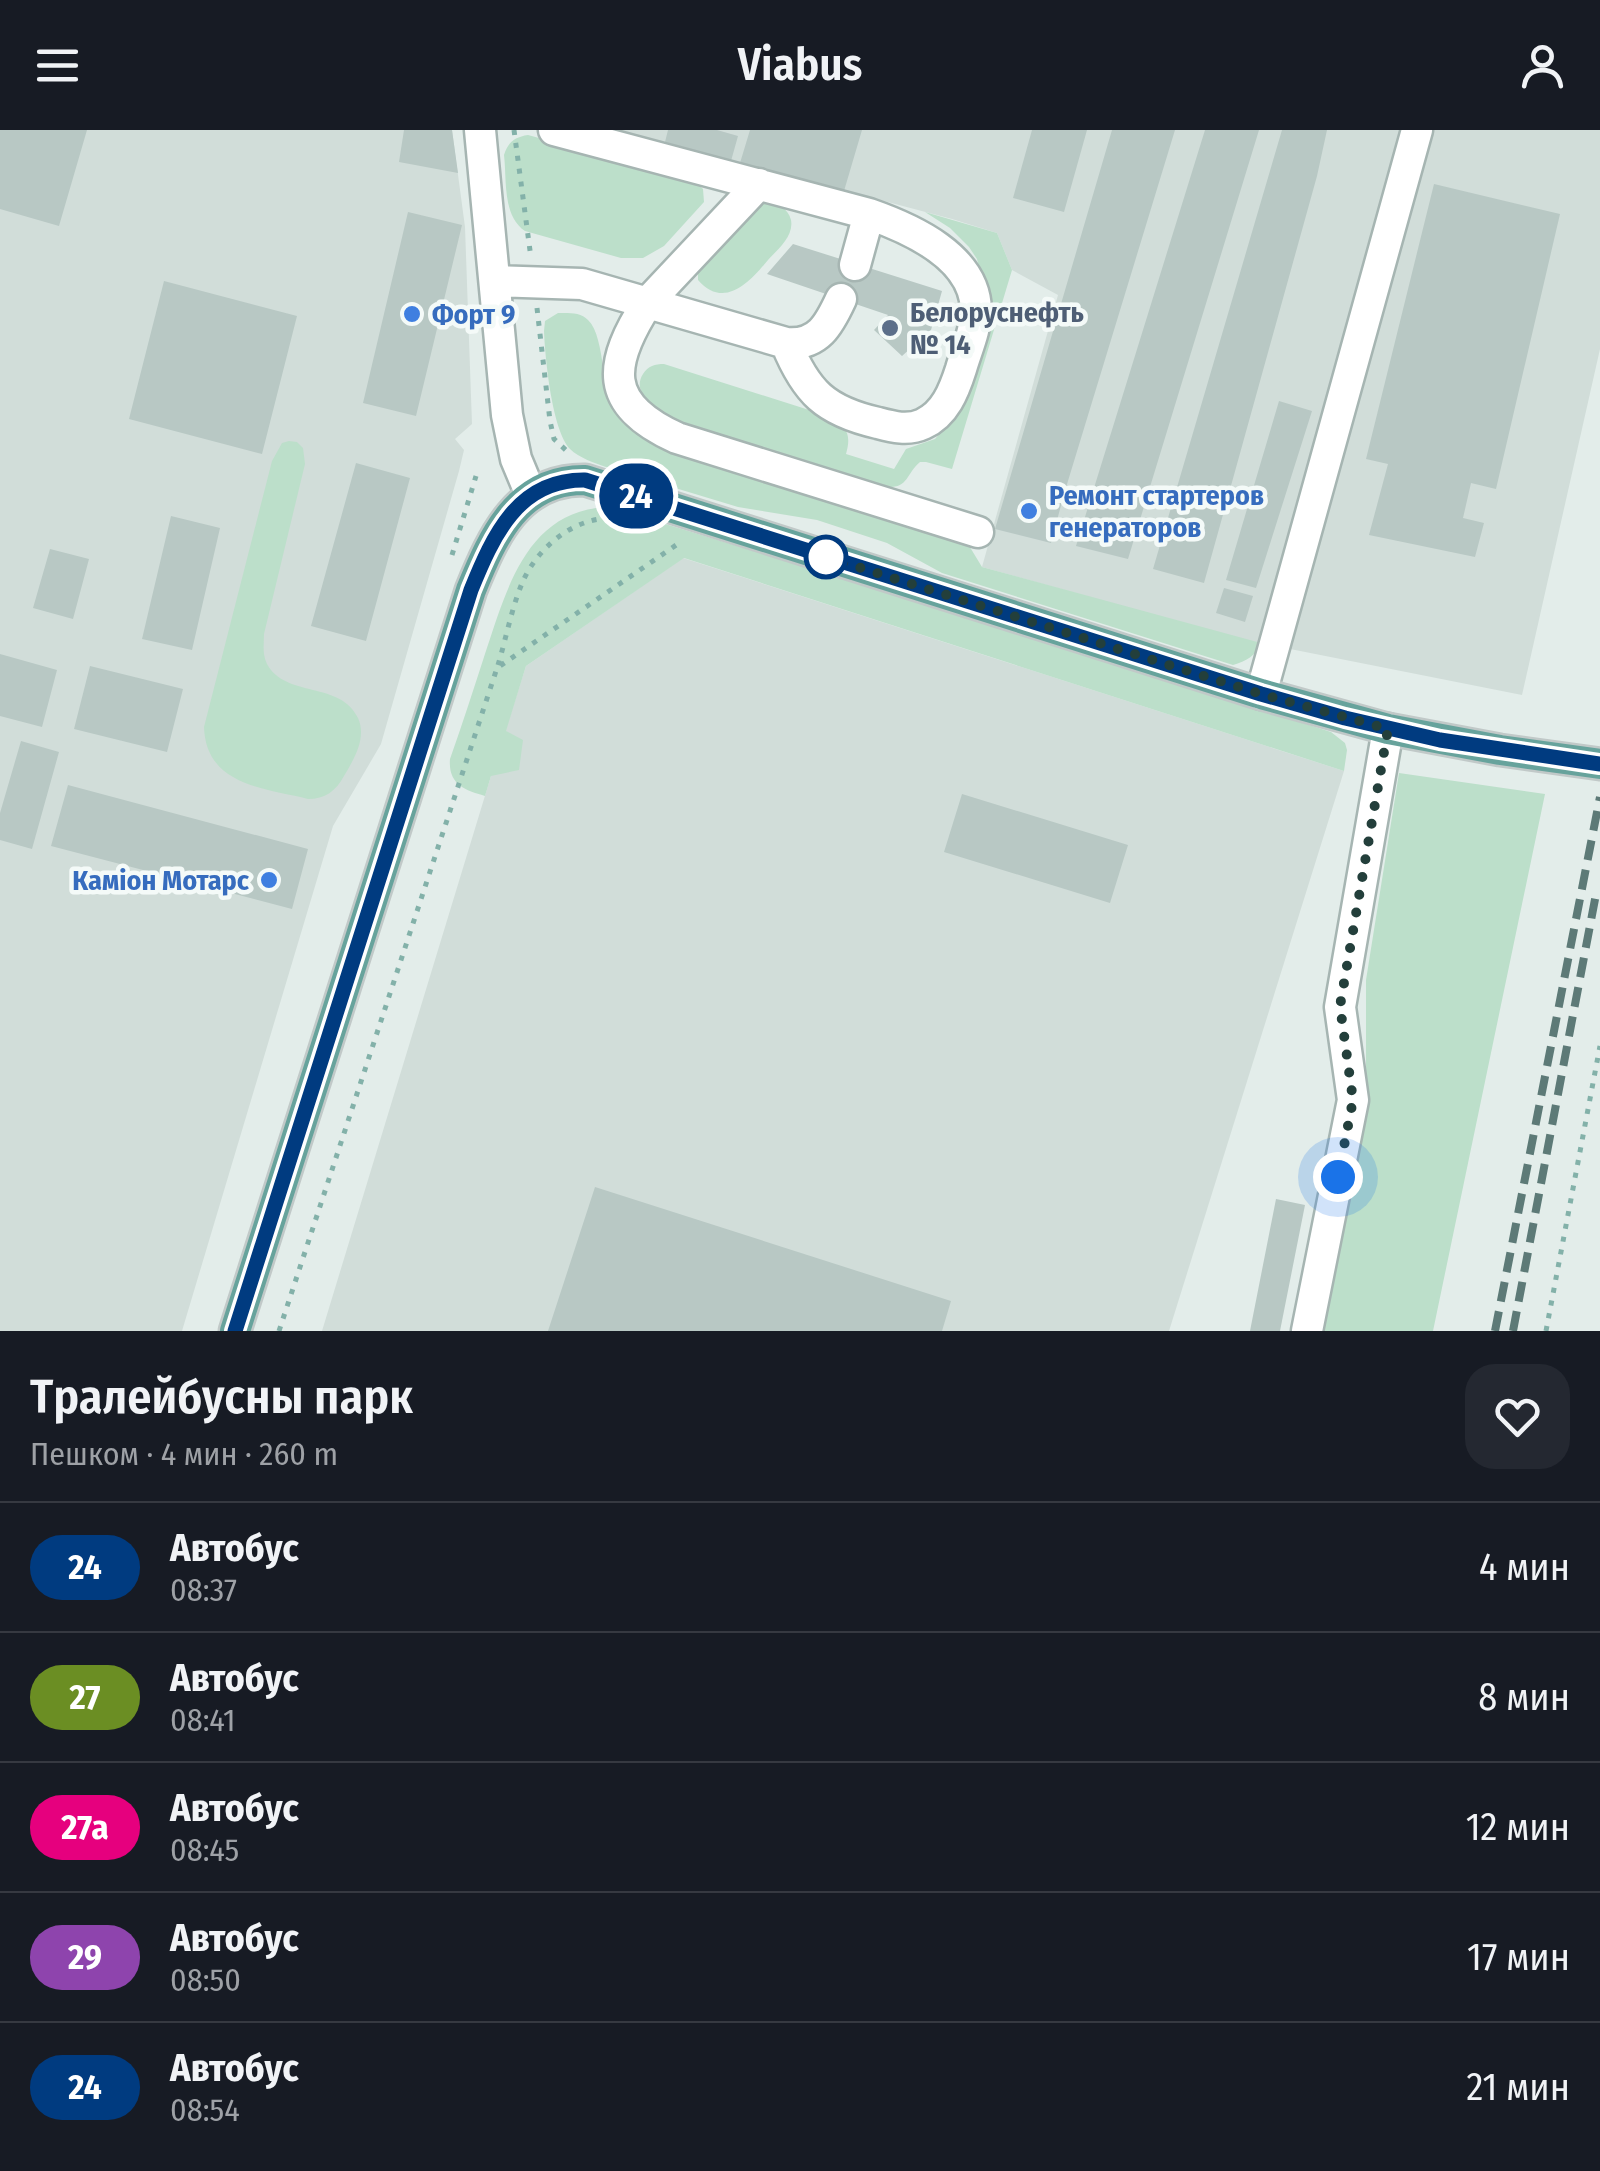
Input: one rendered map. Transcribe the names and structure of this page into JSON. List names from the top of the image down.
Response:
{
  "places": [
    "Форт 9",
    "Белоруснефть № 14",
    "Ремонт стартеров генераторов",
    "Каміон Мотарс"
  ],
  "lines": ["bus line 24"],
  "page": {
    "header": "Viabus",
    "on_map": "24",
    "heading": ["Тралейбусны парк", "Пешком · 4 мин · 260 m"],
    "list": [
      {
        "mark": "24",
        "name": "Автобус",
        "note": "08:37",
        "value": "4 мин"
      },
      {
        "mark": "27",
        "name": "Автобус",
        "note": "08:41",
        "value": "8 мин"
      },
      {
        "mark": "27а",
        "name": "Автобус",
        "note": "08:45",
        "value": "12 мин"
      },
      {
        "mark": "29",
        "name": "Автобус",
        "note": "08:50",
        "value": "17 мин"
      },
      {
        "mark": "24",
        "name": "Автобус",
        "note": "08:54",
        "value": "21 мин"
      }
    ]
  }
}
